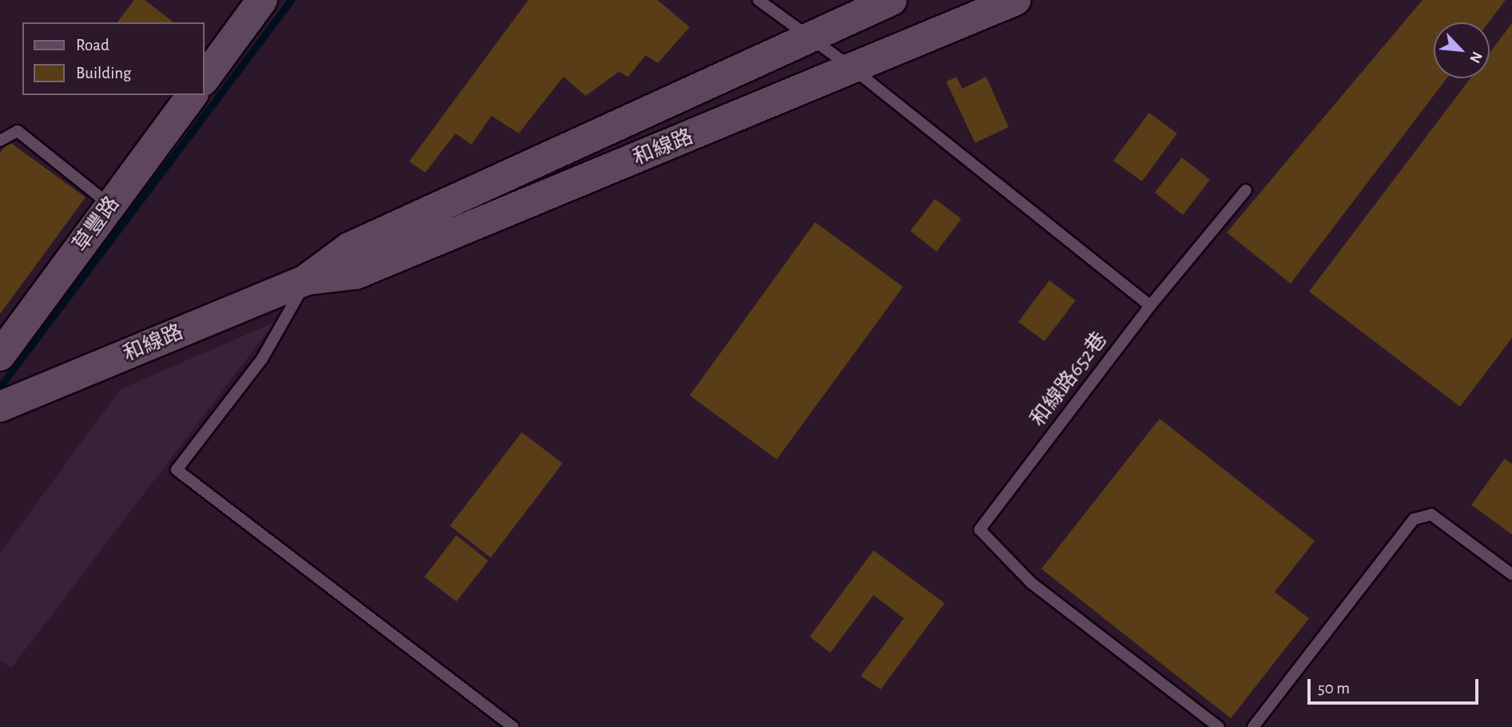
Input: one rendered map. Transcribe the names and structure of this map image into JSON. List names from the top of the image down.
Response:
{
  "streets": {
    "main road": ["和線路", "草豐路"],
    "lane": ["和線路652巷"]
  },
  "legend": ["Road", "Building"],
  "scale_bar": "50 m",
  "north": "bottom right"
}
